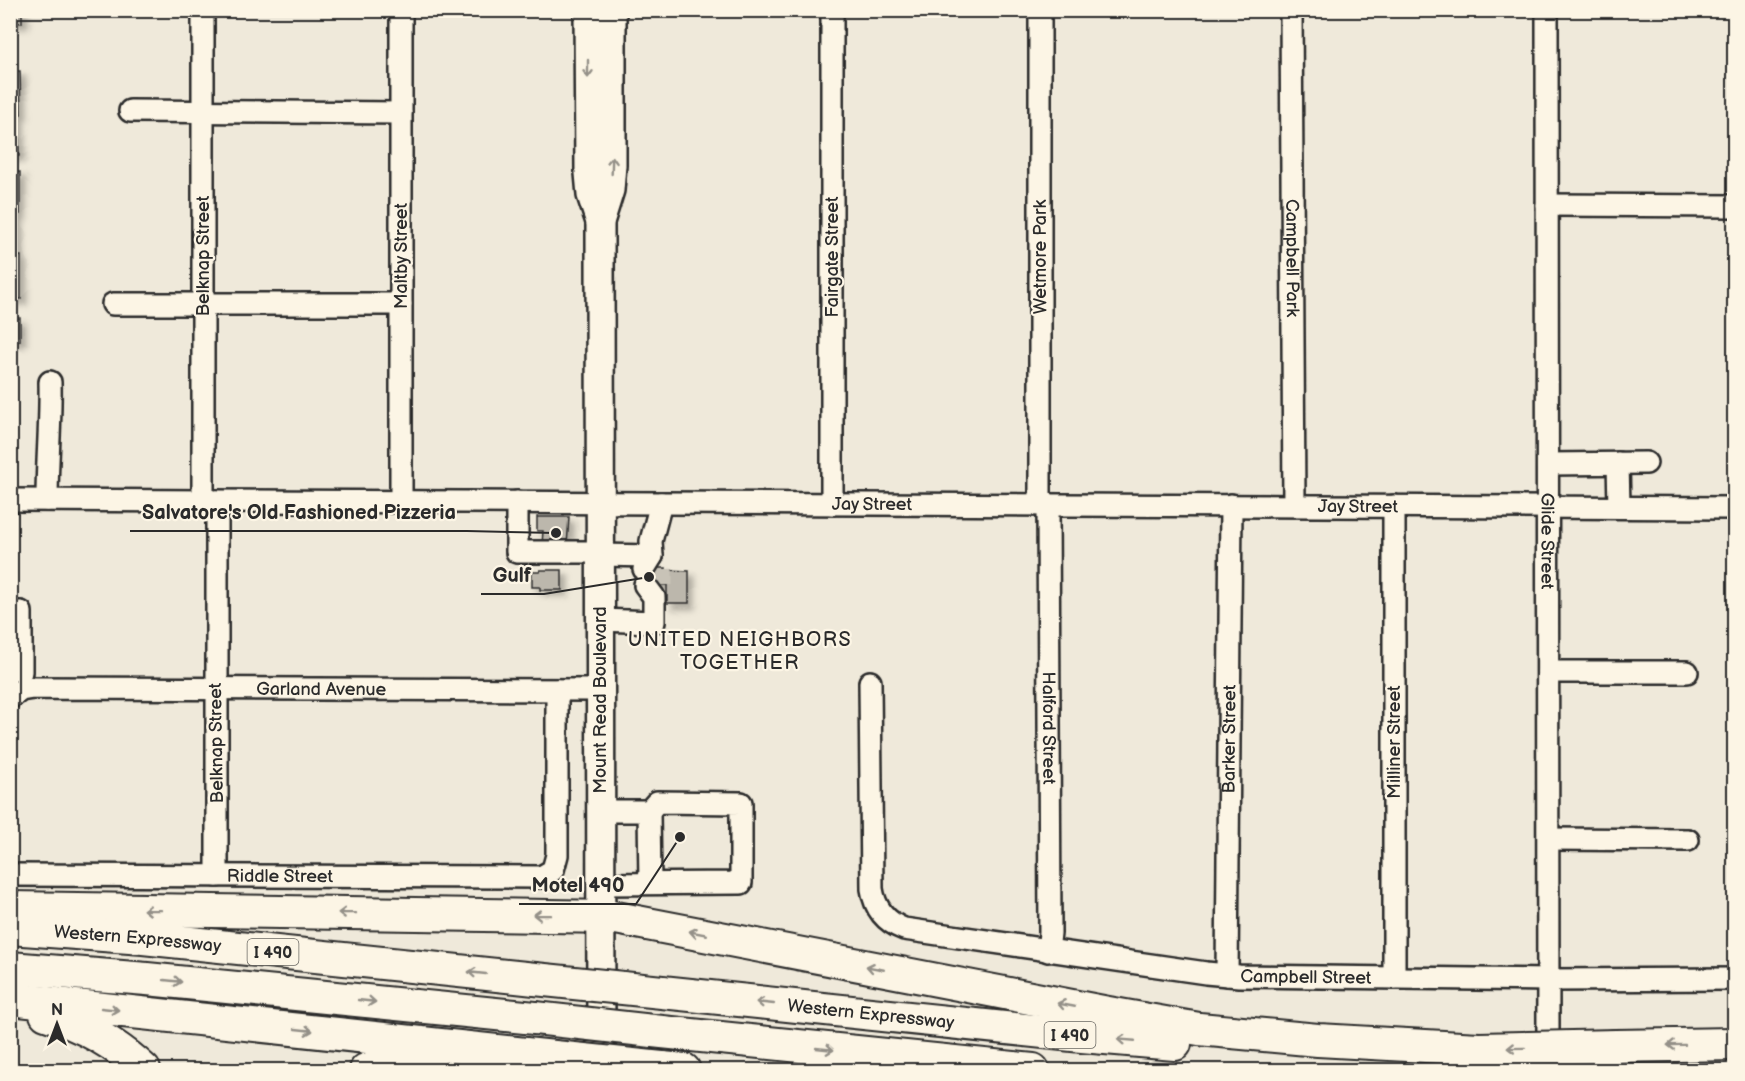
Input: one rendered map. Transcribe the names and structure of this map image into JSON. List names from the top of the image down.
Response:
{
  "streets": {
    "highway": ["Western Expressway", "I 490"],
    "main road": ["Mount Read Boulevard"],
    "street": [
      "Belknap Street",
      "Maltby Street",
      "Fairgate Street",
      "Wetmore Park",
      "Campbell Park",
      "Jay Street",
      "Glide Street",
      "Garland Avenue",
      "Halford Street",
      "Barker Street",
      "Milliner Street",
      "Riddle Street",
      "Campbell Street"
    ]
  },
  "crossings": [
    ["Belknap Street", "Jay Street"],
    ["Belknap Street", "Garland Avenue"],
    ["Belknap Street", "Riddle Street"],
    ["Maltby Street", "Jay Street"],
    ["Fairgate Street", "Jay Street"],
    ["Wetmore Park", "Jay Street"],
    ["Wetmore Park", "Halford Street"],
    ["Campbell Park", "Jay Street"],
    ["Jay Street", "Glide Street"],
    ["Jay Street", "Mount Read Boulevard"],
    ["Jay Street", "Halford Street"],
    ["Jay Street", "Barker Street"],
    ["Jay Street", "Milliner Street"],
    ["Glide Street", "Campbell Street"],
    ["Garland Avenue", "Mount Read Boulevard"],
    ["Garland Avenue", "Riddle Street"],
    ["Halford Street", "Campbell Street"],
    ["Barker Street", "Campbell Street"],
    ["Milliner Street", "Campbell Street"]
  ],
  "districts": ["UNITED NEIGHBORS TOGETHER"],
  "places": ["Salvatore's Old Fashioned Pizzeria", "Gulf", "Motel 490"],
  "north": "top"
}
